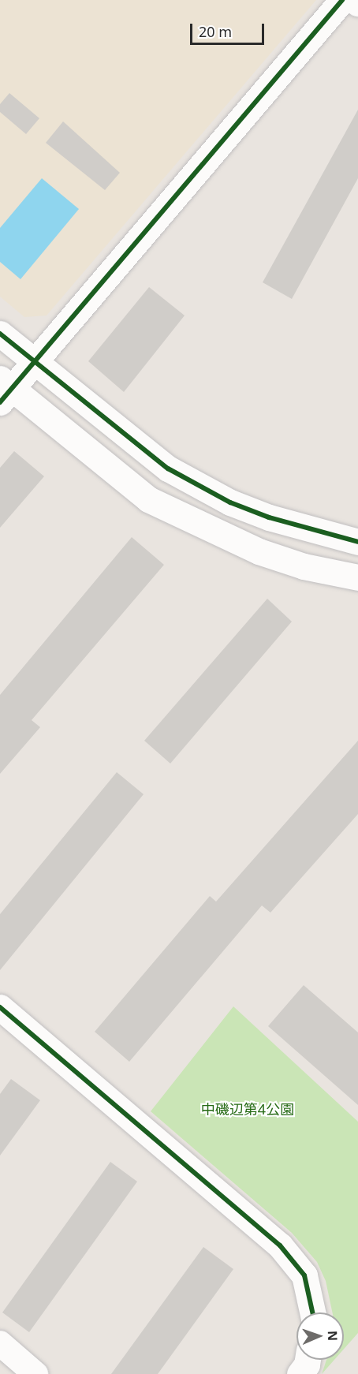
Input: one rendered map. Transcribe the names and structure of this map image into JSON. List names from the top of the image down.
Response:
{
  "parks": ["中磯辺第4公園"],
  "scale_bar": "20 m",
  "north": "right"
}
